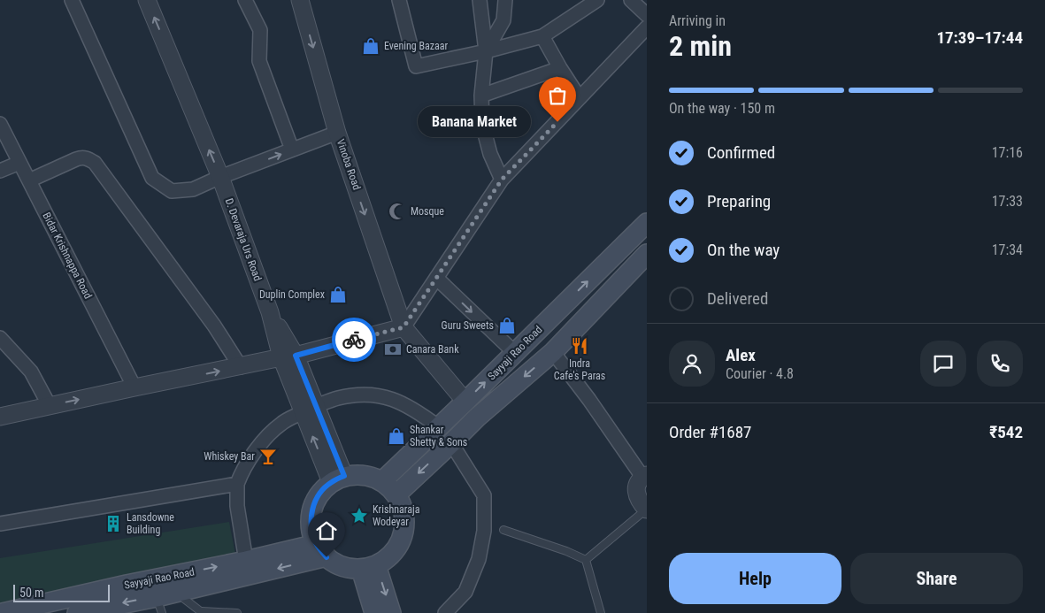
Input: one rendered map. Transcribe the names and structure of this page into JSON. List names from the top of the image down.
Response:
{
  "streets": {
    "main road": ["Sayyaji Rao Road"],
    "street": ["Vinoba Road", "D. Devaraja Urs Road", "Bidar Krishnappa Road"]
  },
  "places": {
    "shop": [
      "Evening Bazaar",
      "Duplin Complex",
      "Guru Sweets",
      "Shankar Shetty & Sons"
    ],
    "other": ["Banana Market"],
    "mosque": ["Mosque"],
    "restaurant": ["Indra Cafe's Paras"],
    "bank": ["Canara Bank"],
    "bar": ["Whiskey Bar"],
    "place": ["Krishnaraja Wodeyar"],
    "building": ["Lansdowne Building"]
  },
  "scale_bar": "50 m",
  "page": {
    "heading": ["2 min", "Arriving in", "17:39–17:44"],
    "panel": [
      "Alex",
      "Courier · 4.8",
      "Order #1687",
      "₹542"
    ],
    "bar": "On the way · 150 m",
    "bubble": "Banana Market",
    "list": [
      ["Confirmed", "17:16"],
      ["Preparing", "17:33"],
      ["On the way", "17:34"],
      "Delivered"
    ],
    "buttons": ["Help", "Share"],
    "scale": "50 m"
  }
}
